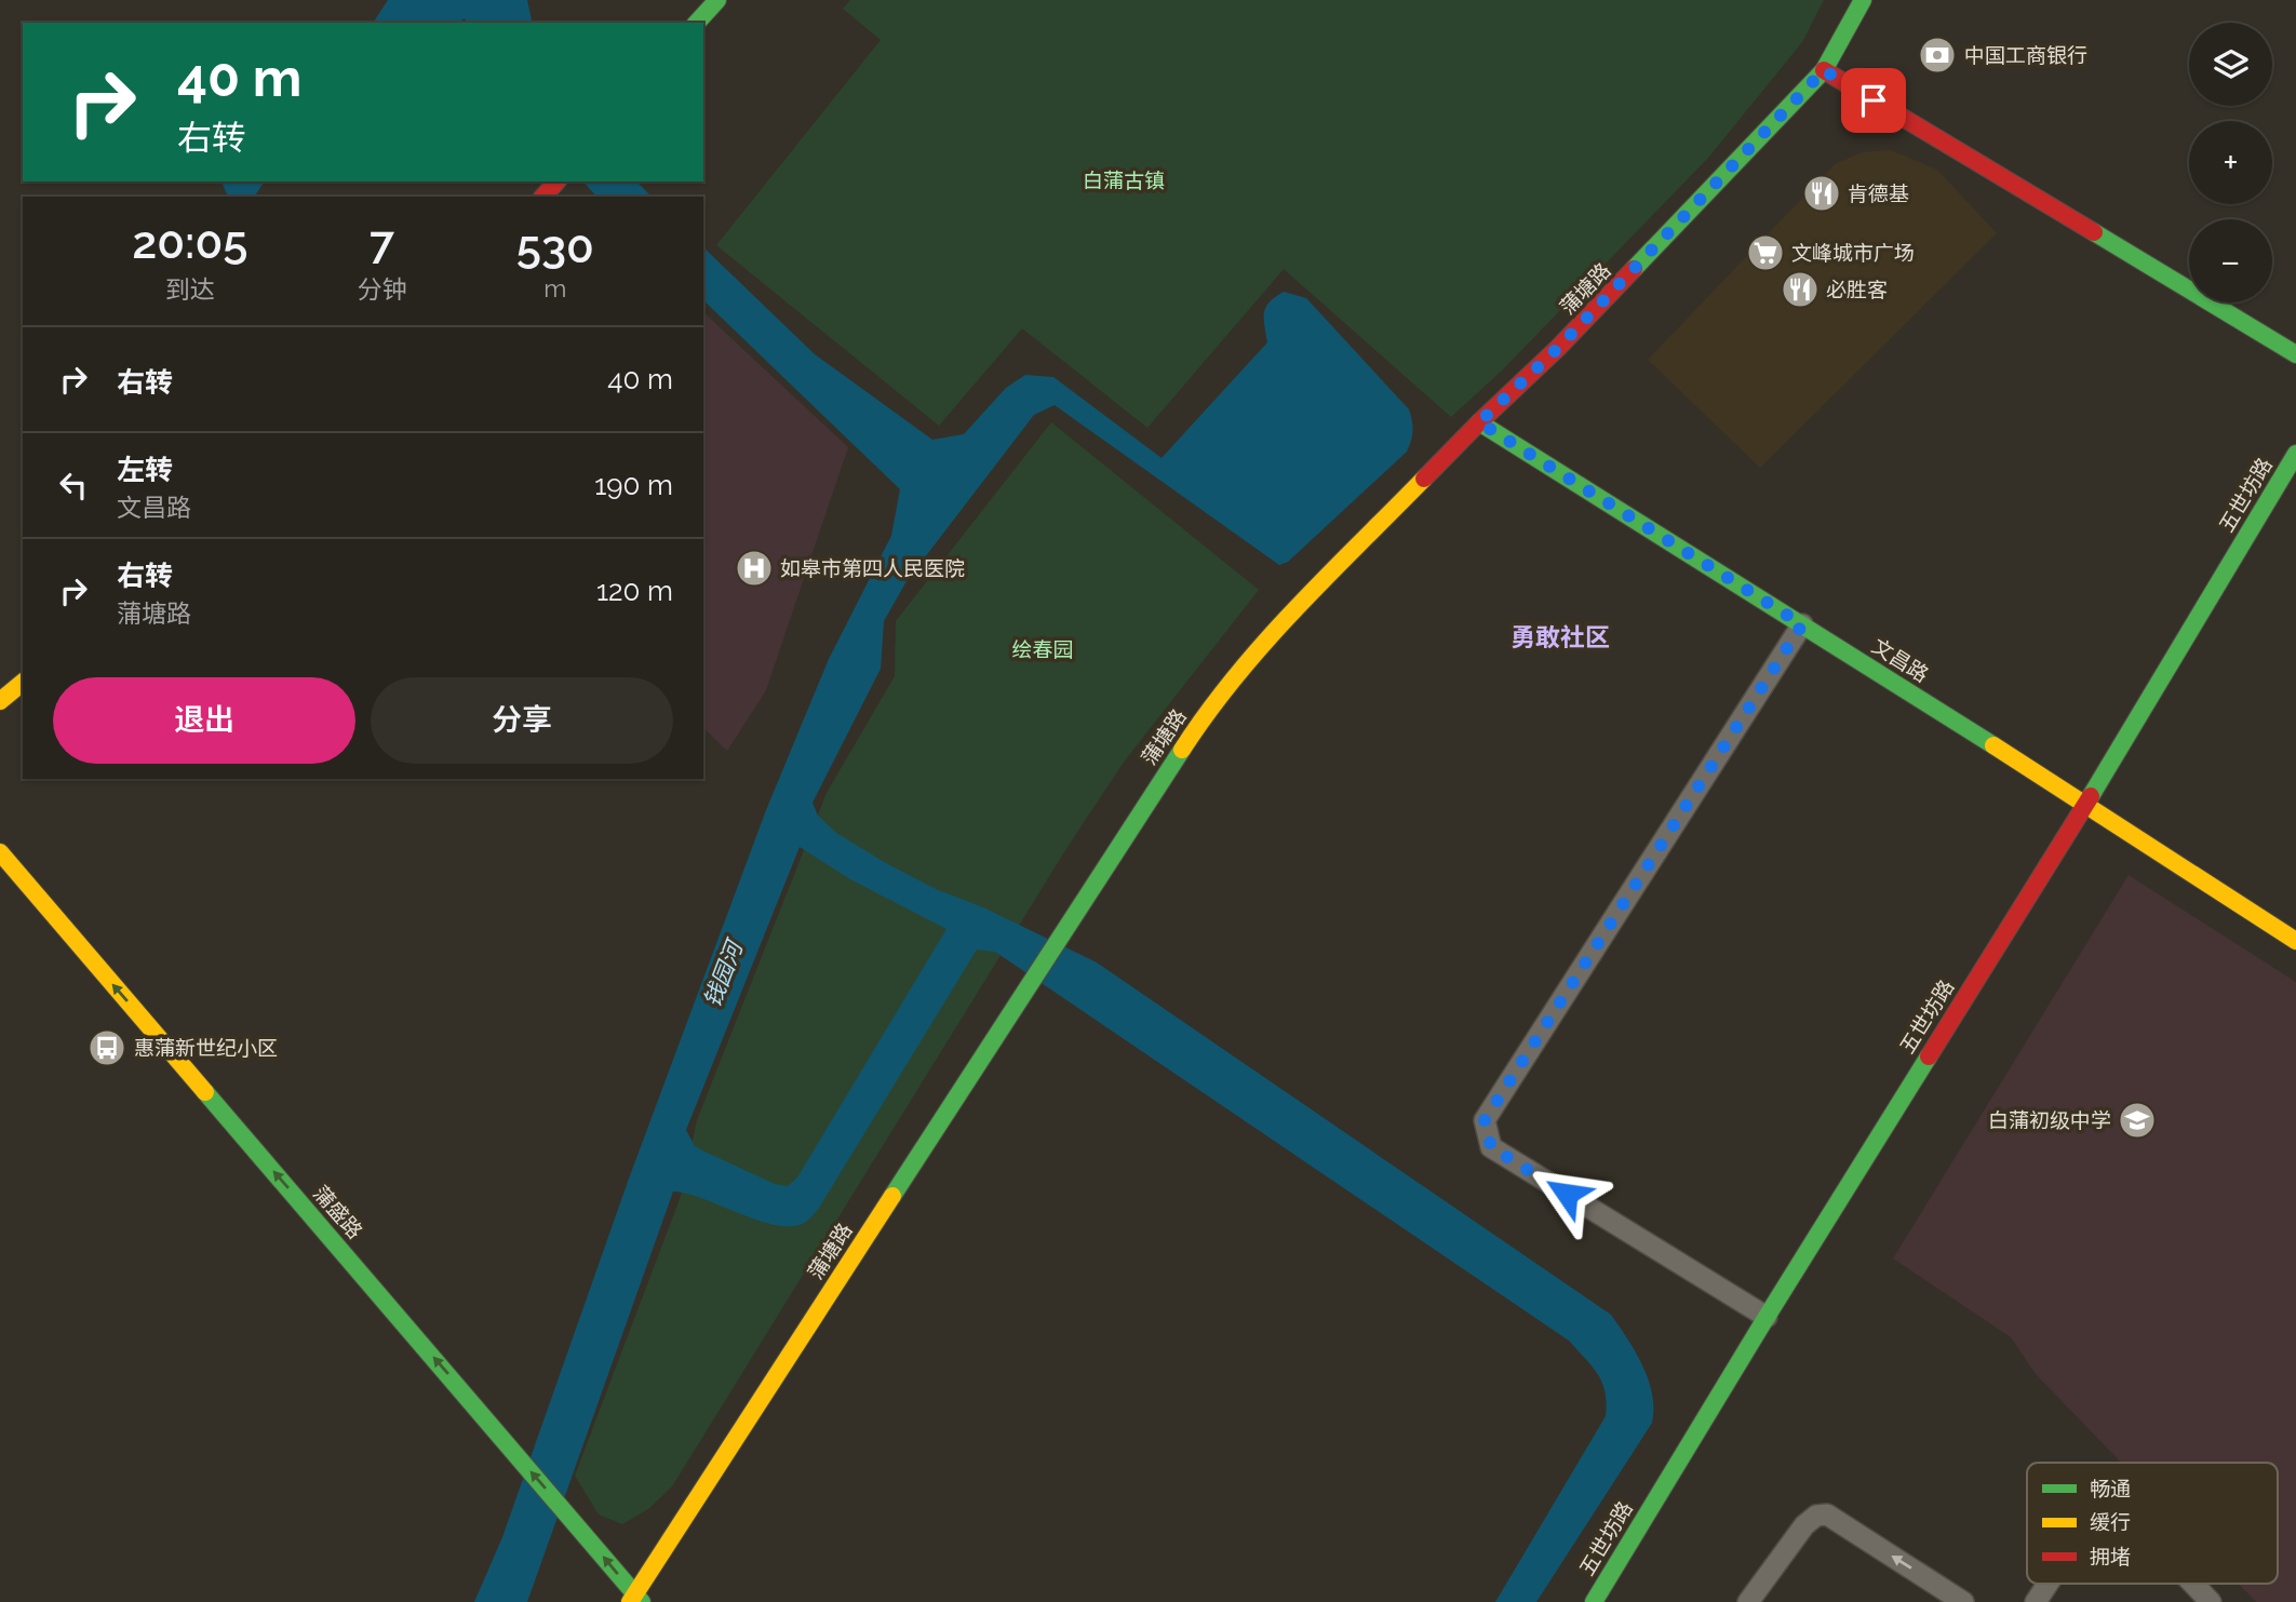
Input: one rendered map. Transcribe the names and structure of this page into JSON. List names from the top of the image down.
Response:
{
  "streets": {
    "main road": [
      "蒲塘路",
      "五世坊路",
      "文昌路",
      "蒲盛路"
    ]
  },
  "crossings": [
    ["蒲塘路", "文昌路"],
    ["蒲塘路", "蒲盛路"],
    ["五世坊路", "文昌路"]
  ],
  "one_way": ["蒲盛路"],
  "districts": ["勇敢社区"],
  "water": ["钱园河"],
  "parks": ["白蒲古镇", "绘春园"],
  "places": {
    "bank": ["中国工商银行"],
    "restaurant": ["肯德基", "必胜客"],
    "supermarket": ["文峰城市广场"],
    "hospital": ["如皋市第四人民医院"],
    "bus stop": ["惠蒲新世纪小区"],
    "school or university": ["白蒲初级中学"]
  },
  "legend": ["畅通", "缓行", "拥堵"],
  "page": {
    "map_buttons": ["+", "−"],
    "turn": ["40 m", "右转"],
    "eta": [
      "20:05",
      "到达",
      "7",
      "分钟",
      "530",
      "m"
    ],
    "list": [
      {
        "name": "右转",
        "value": "40 m"
      },
      {
        "name": "左转",
        "note": "文昌路",
        "value": "190 m"
      },
      {
        "name": "右转",
        "note": "蒲塘路",
        "value": "120 m"
      }
    ],
    "buttons": ["退出", "分享"]
  }
}
